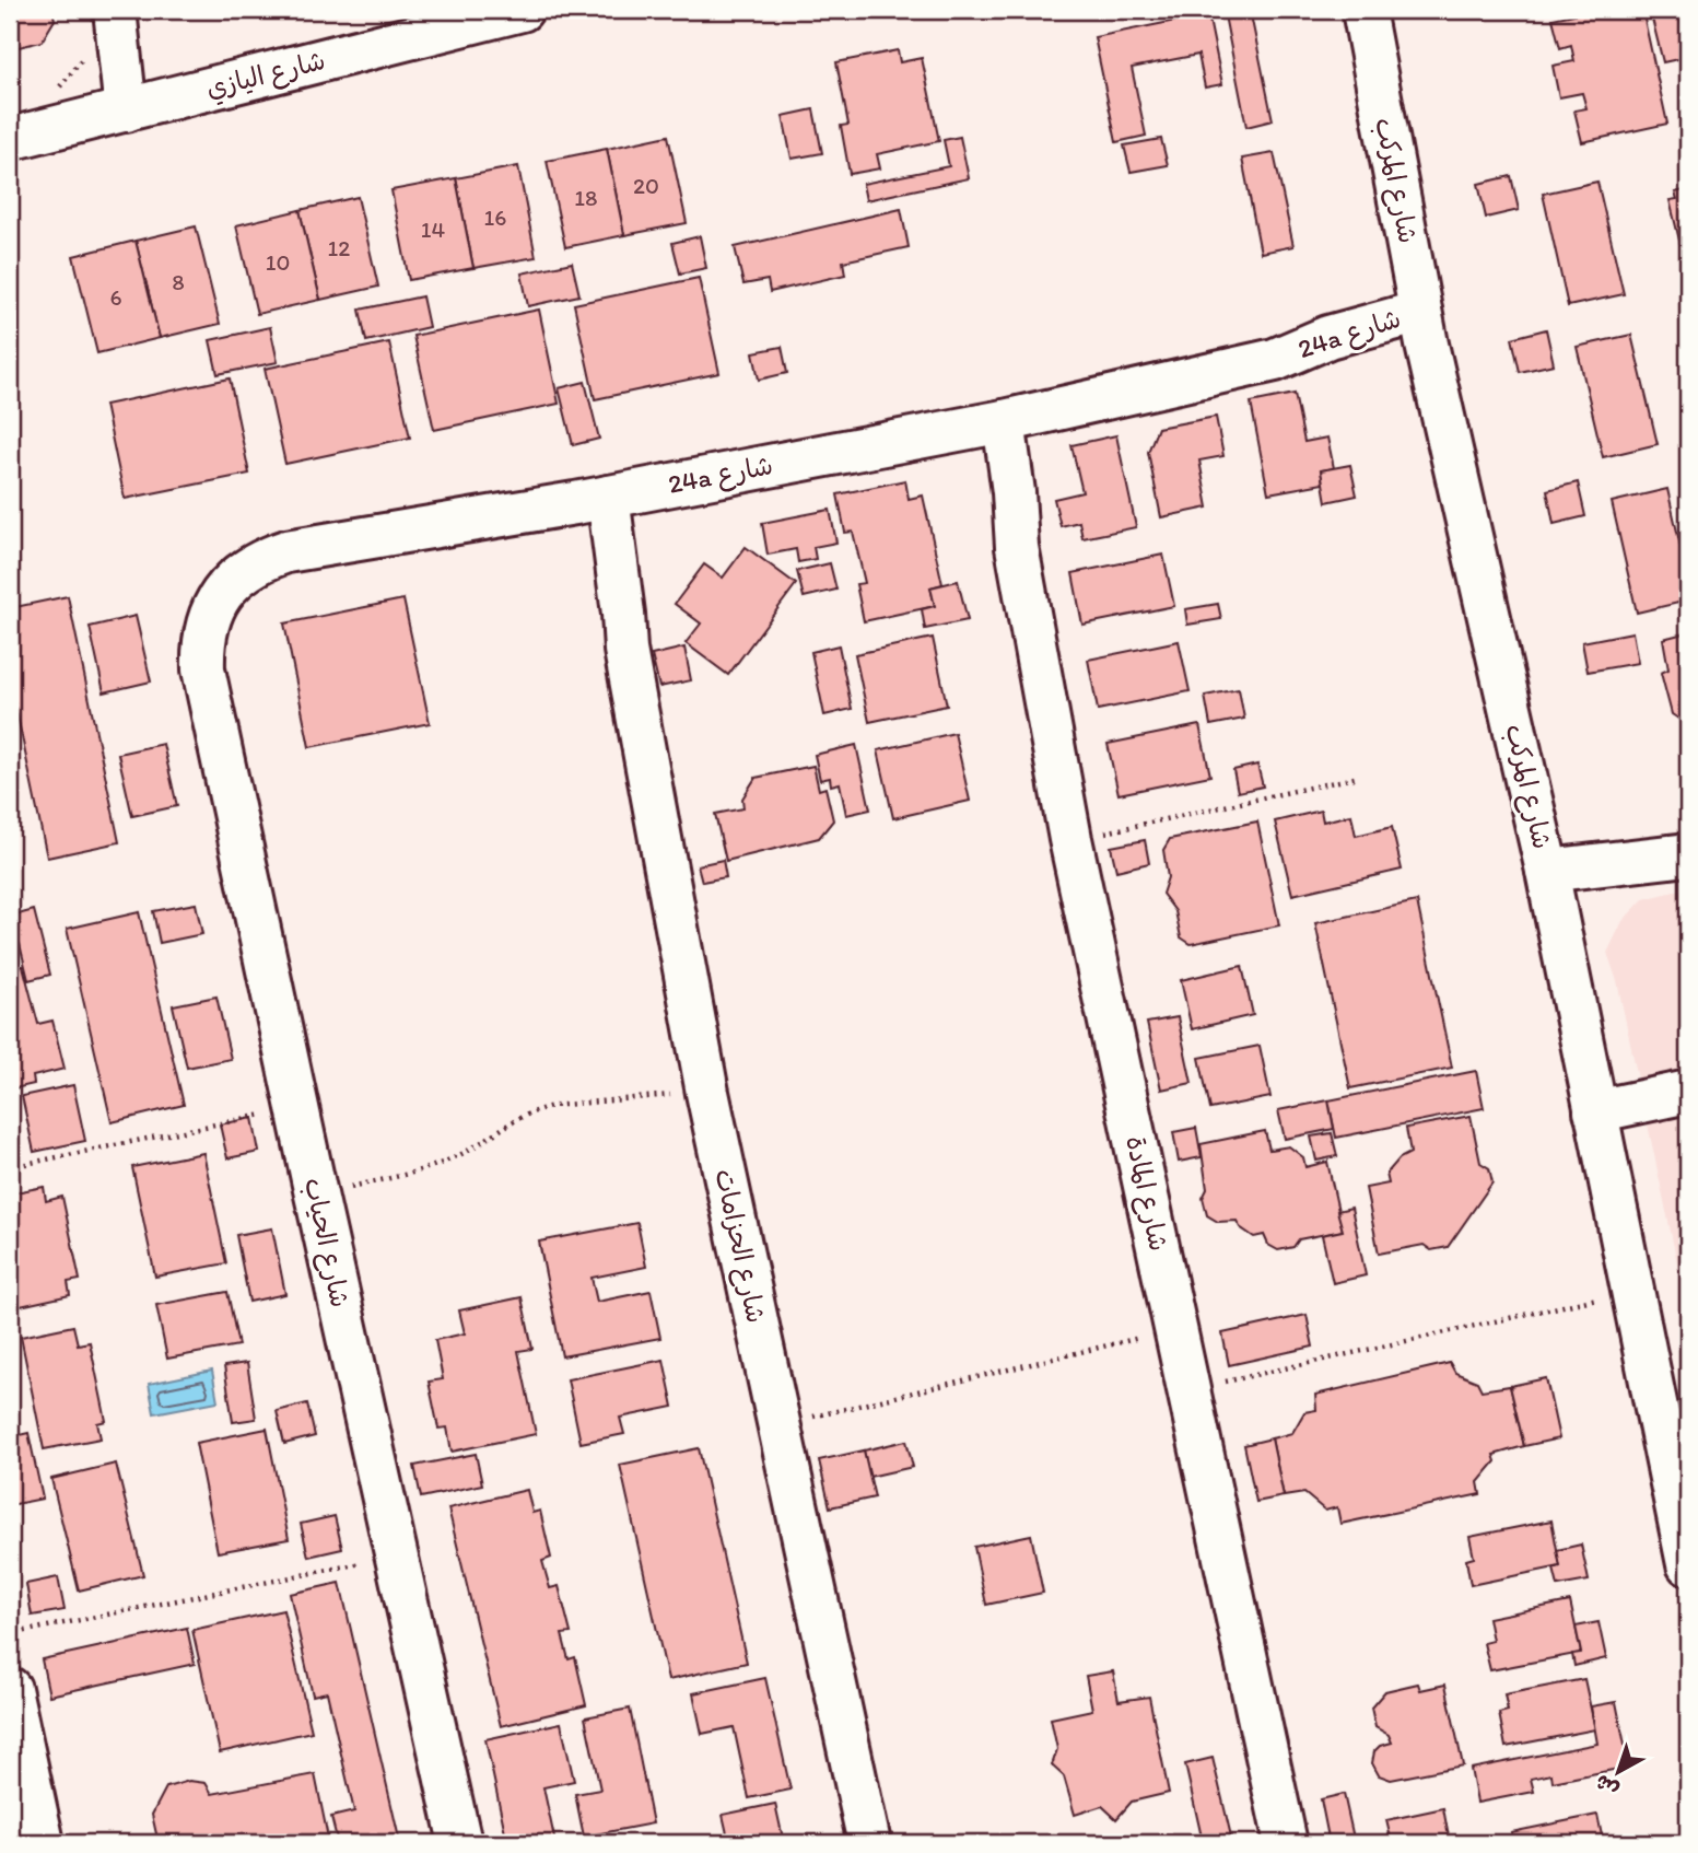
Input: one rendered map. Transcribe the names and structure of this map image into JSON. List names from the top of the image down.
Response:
{
  "streets": {
    "street": [
      "شارع اليازي",
      "شارع المركب",
      "24a شارع",
      "شارع المادة",
      "شارع الحياب",
      "شارع الحزامات"
    ]
  },
  "crossings": [
    ["شارع المركب", "24a شارع"],
    ["24a شارع", "شارع المادة"],
    ["24a شارع", "شارع الحياب"],
    ["24a شارع", "شارع الحزامات"]
  ],
  "house_numbers": [
    "20",
    "18",
    "16",
    "14",
    "12",
    "10",
    "8",
    "6"
  ],
  "north": "bottom left"
}
